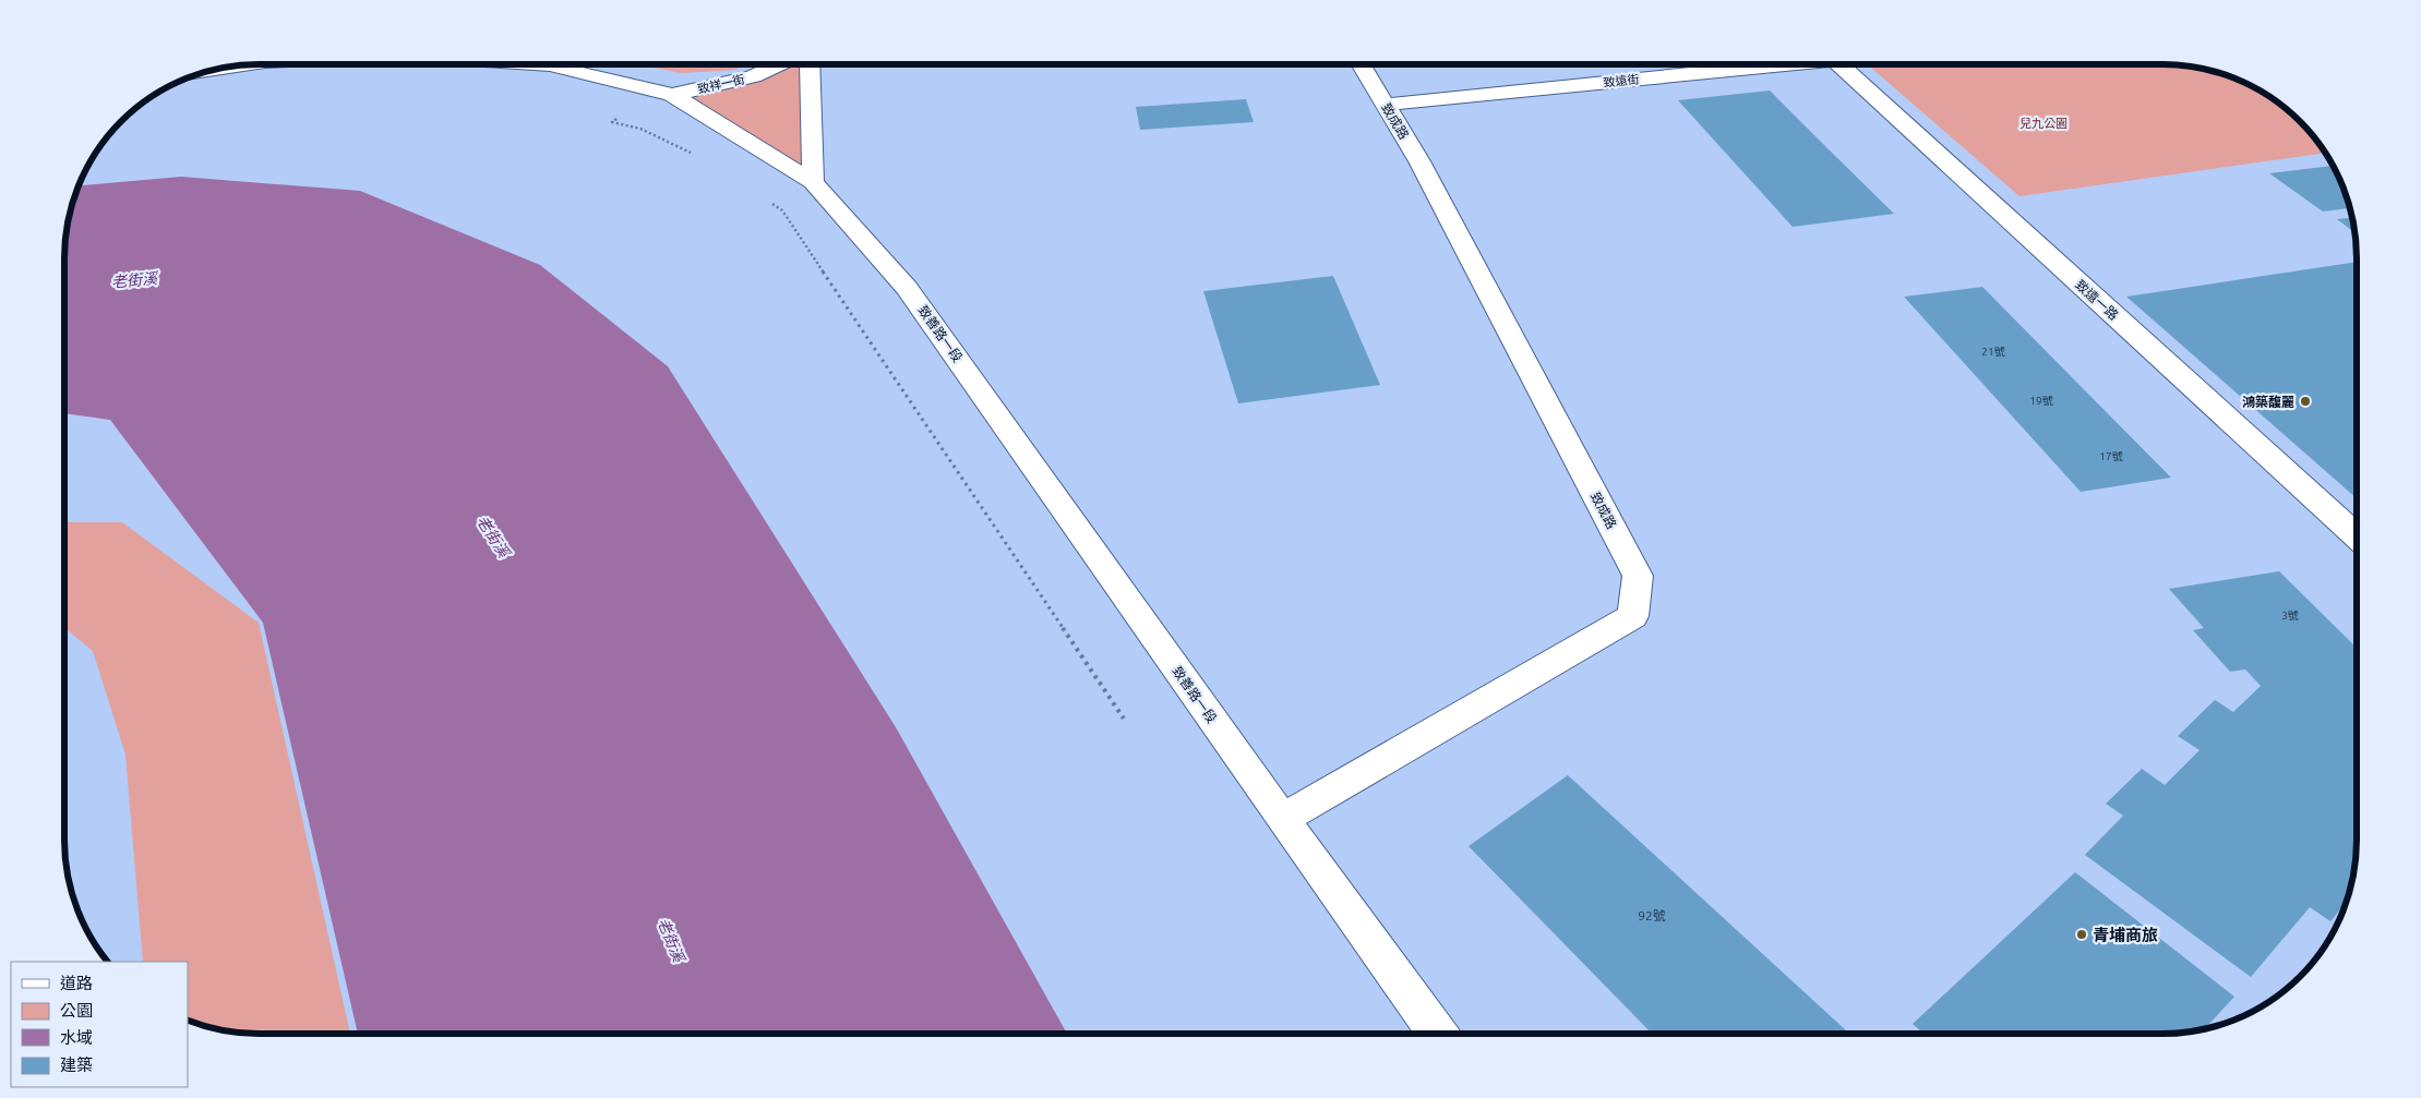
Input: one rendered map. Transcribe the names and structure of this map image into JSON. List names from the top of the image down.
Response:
{
  "streets": {
    "street": [
      "致遠街",
      "致祥一街",
      "致成路",
      "致遠一路",
      "致善路一段"
    ]
  },
  "crossings": [
    ["致遠街", "致成路"],
    ["致祥一街", "致善路一段"],
    ["致成路", "致善路一段"]
  ],
  "water": ["老街溪"],
  "parks": ["兒九公園"],
  "places": ["鴻築馥麗", "青埔商旅"],
  "house_numbers": [
    "21號",
    "19號",
    "17號",
    "3號",
    "92號"
  ],
  "legend": [
    "道路",
    "公園",
    "水域",
    "建築"
  ]
}
